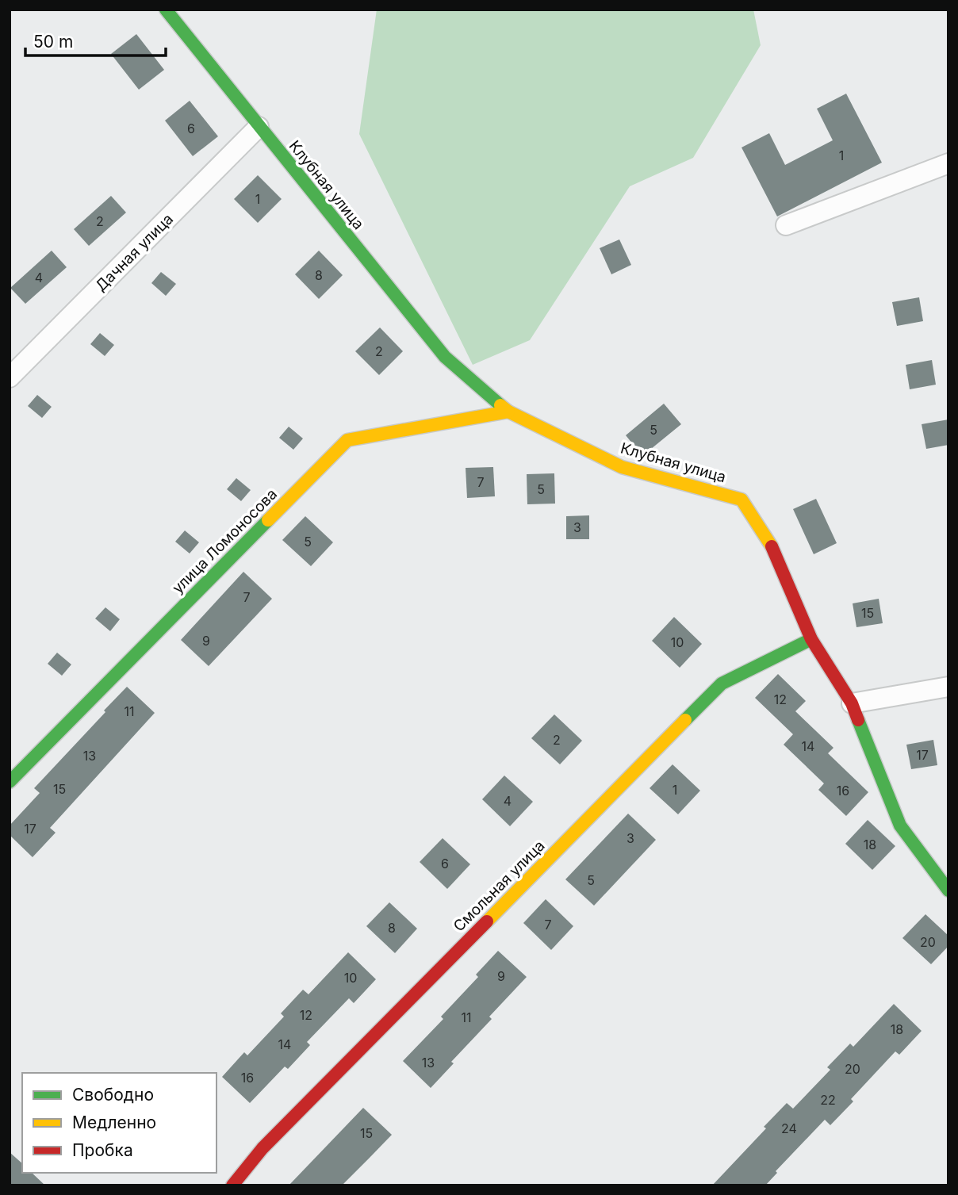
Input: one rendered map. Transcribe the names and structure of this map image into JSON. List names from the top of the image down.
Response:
{
  "streets": {
    "street": [
      "Клубная улица",
      "Дачная улица",
      "улица Ломоносова",
      "Смольная улица"
    ]
  },
  "crossings": [
    ["Клубная улица", "Дачная улица"],
    ["Клубная улица", "улица Ломоносова"],
    ["Клубная улица", "Смольная улица"]
  ],
  "house_numbers": [
    "6",
    "1",
    "1",
    "2",
    "8",
    "4",
    "2",
    "5",
    "7",
    "5",
    "3",
    "5",
    "7",
    "15",
    "9",
    "10",
    "12",
    "11",
    "2",
    "14",
    "17",
    "13",
    "15",
    "1",
    "16",
    "4",
    "17",
    "3",
    "18",
    "6",
    "5",
    "7",
    "8",
    "20",
    "9",
    "10",
    "12",
    "11",
    "18",
    "14",
    "13",
    "20",
    "16",
    "22",
    "24",
    "15"
  ],
  "legend": ["Свободно", "Медленно", "Пробка"],
  "scale_bar": "50 m"
}
